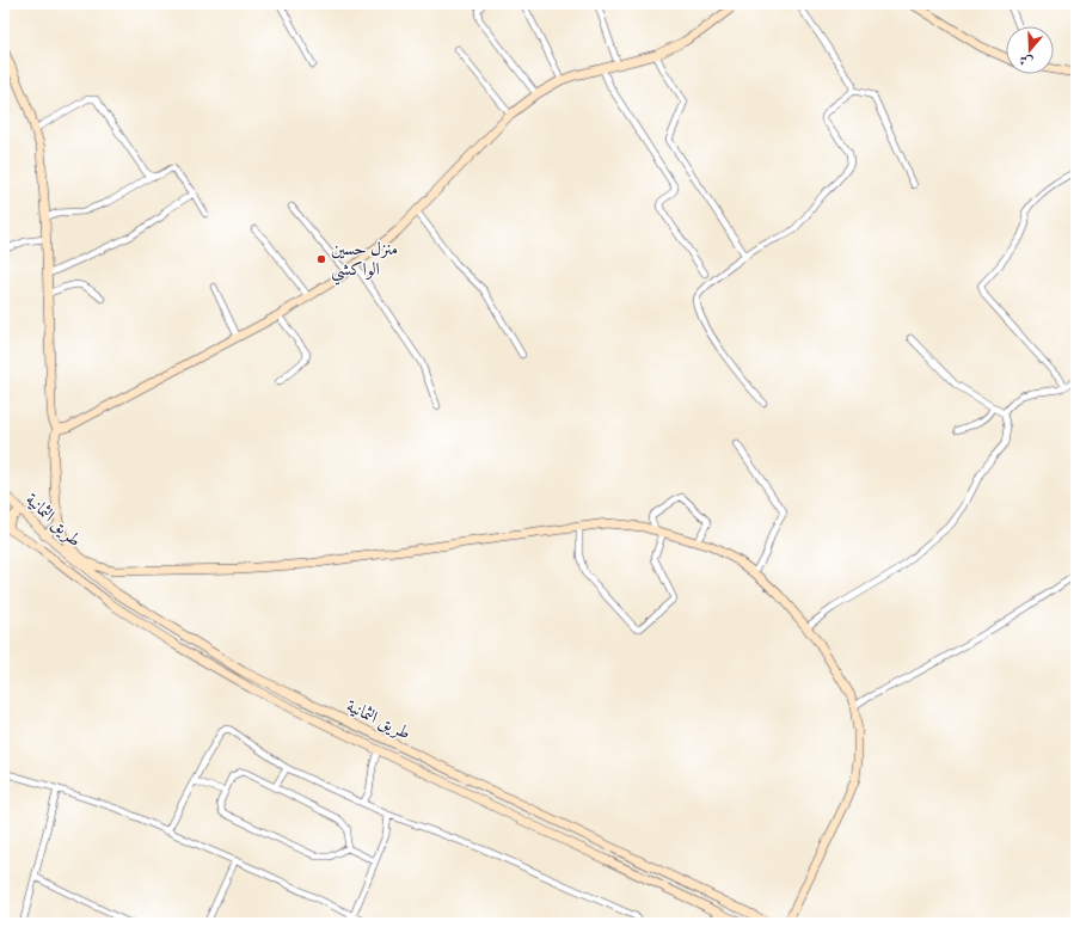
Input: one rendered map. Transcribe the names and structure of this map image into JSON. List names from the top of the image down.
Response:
{
  "streets": {
    "street": ["طريق الثمانية"]
  },
  "places": ["منزل حسين الواكشي"],
  "north": "bottom"
}
